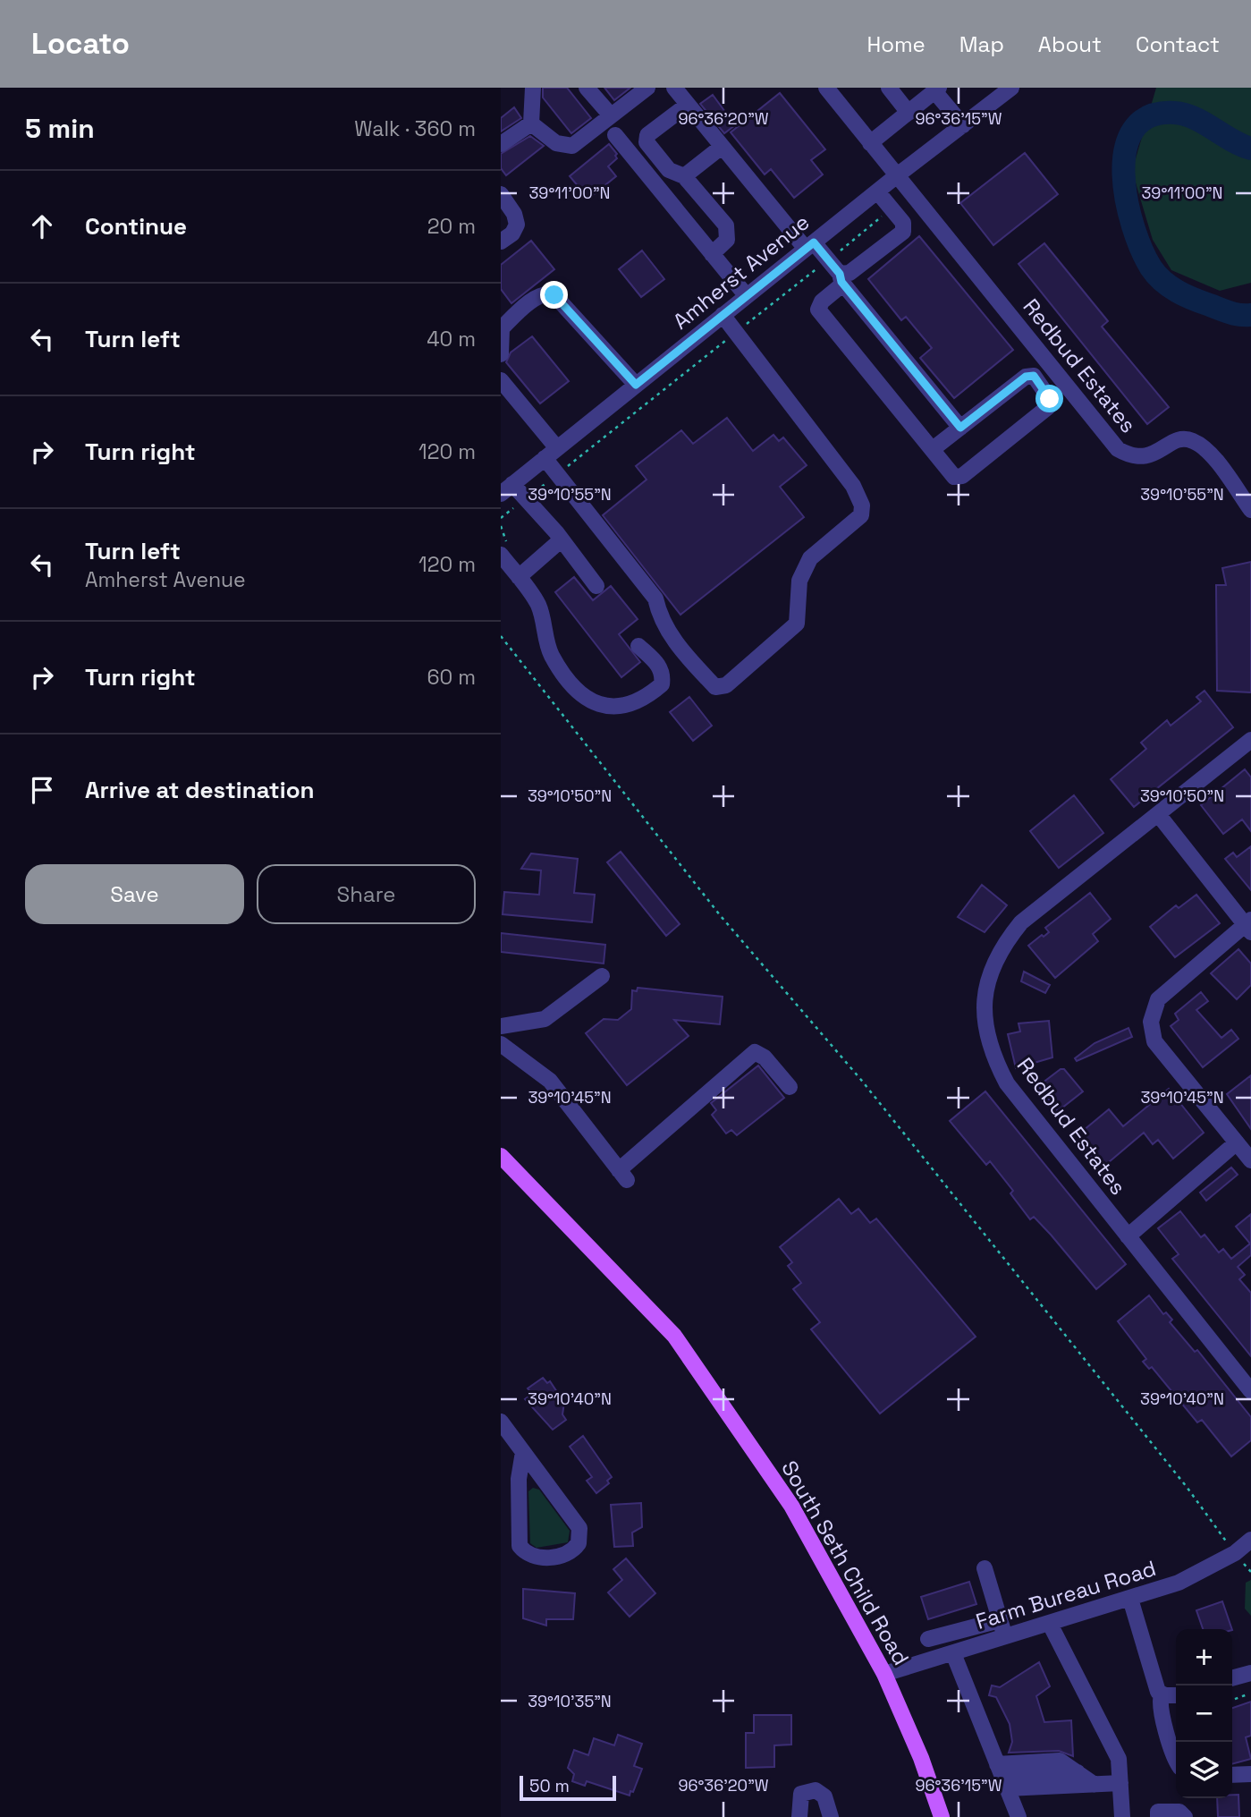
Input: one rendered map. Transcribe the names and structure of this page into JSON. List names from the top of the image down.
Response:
{
  "streets": {
    "main road": ["South Seth Child Road"],
    "street": ["Amherst Avenue", "Redbud Estates", "Farm Bureau Road"]
  },
  "crossings": [
    ["Amherst Avenue", "Redbud Estates"],
    ["South Seth Child Road", "Farm Bureau Road"]
  ],
  "scale_bar": "50 m",
  "page": {
    "header": "Locato",
    "nav": [
      "Home",
      "Map",
      "About",
      "Contact"
    ],
    "heading": ["5 min", "Walk · 360 m"],
    "list": [
      ["Continue", "20 m"],
      ["Turn left", "40 m"],
      ["Turn right", "120 m"],
      ["Turn left", "Amherst Avenue", "120 m"],
      ["Turn right", "60 m"],
      "Arrive at destination"
    ],
    "buttons": ["Save", "Share"],
    "map_buttons": ["+", "−"],
    "scale": "50 m"
  },
  "coordinates": [
    "96°36'20\"W",
    "96°36'15\"W",
    "39°11'00\"N",
    "39°10'55\"N",
    "39°10'50\"N",
    "39°10'45\"N",
    "39°10'40\"N",
    "39°10'35\"N"
  ]
}
